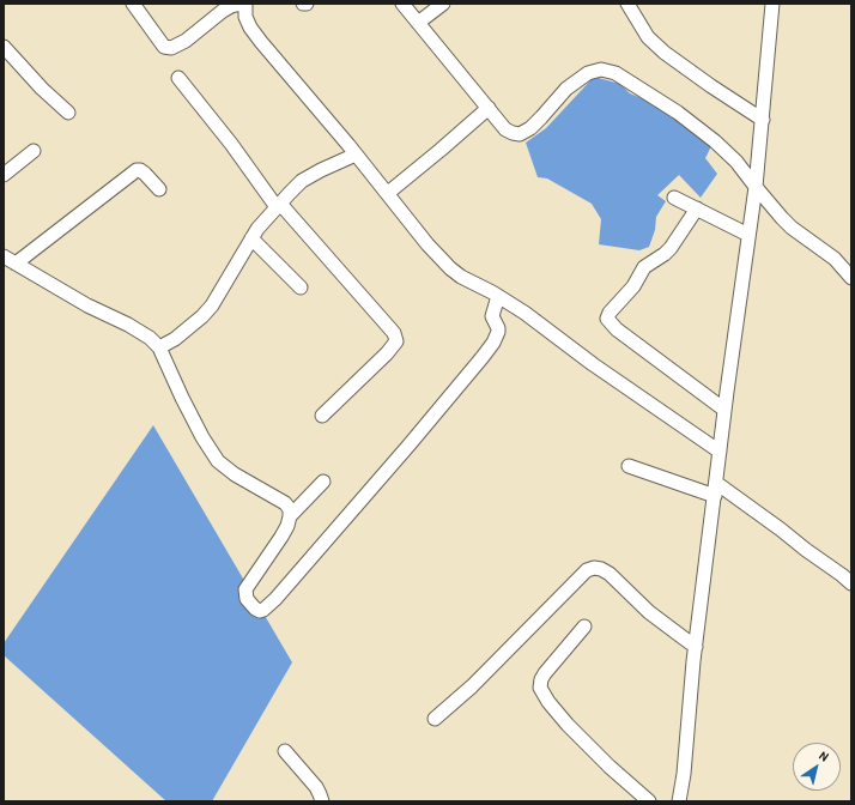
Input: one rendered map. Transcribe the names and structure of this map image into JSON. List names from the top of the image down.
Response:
{
  "north": "top right"
}
